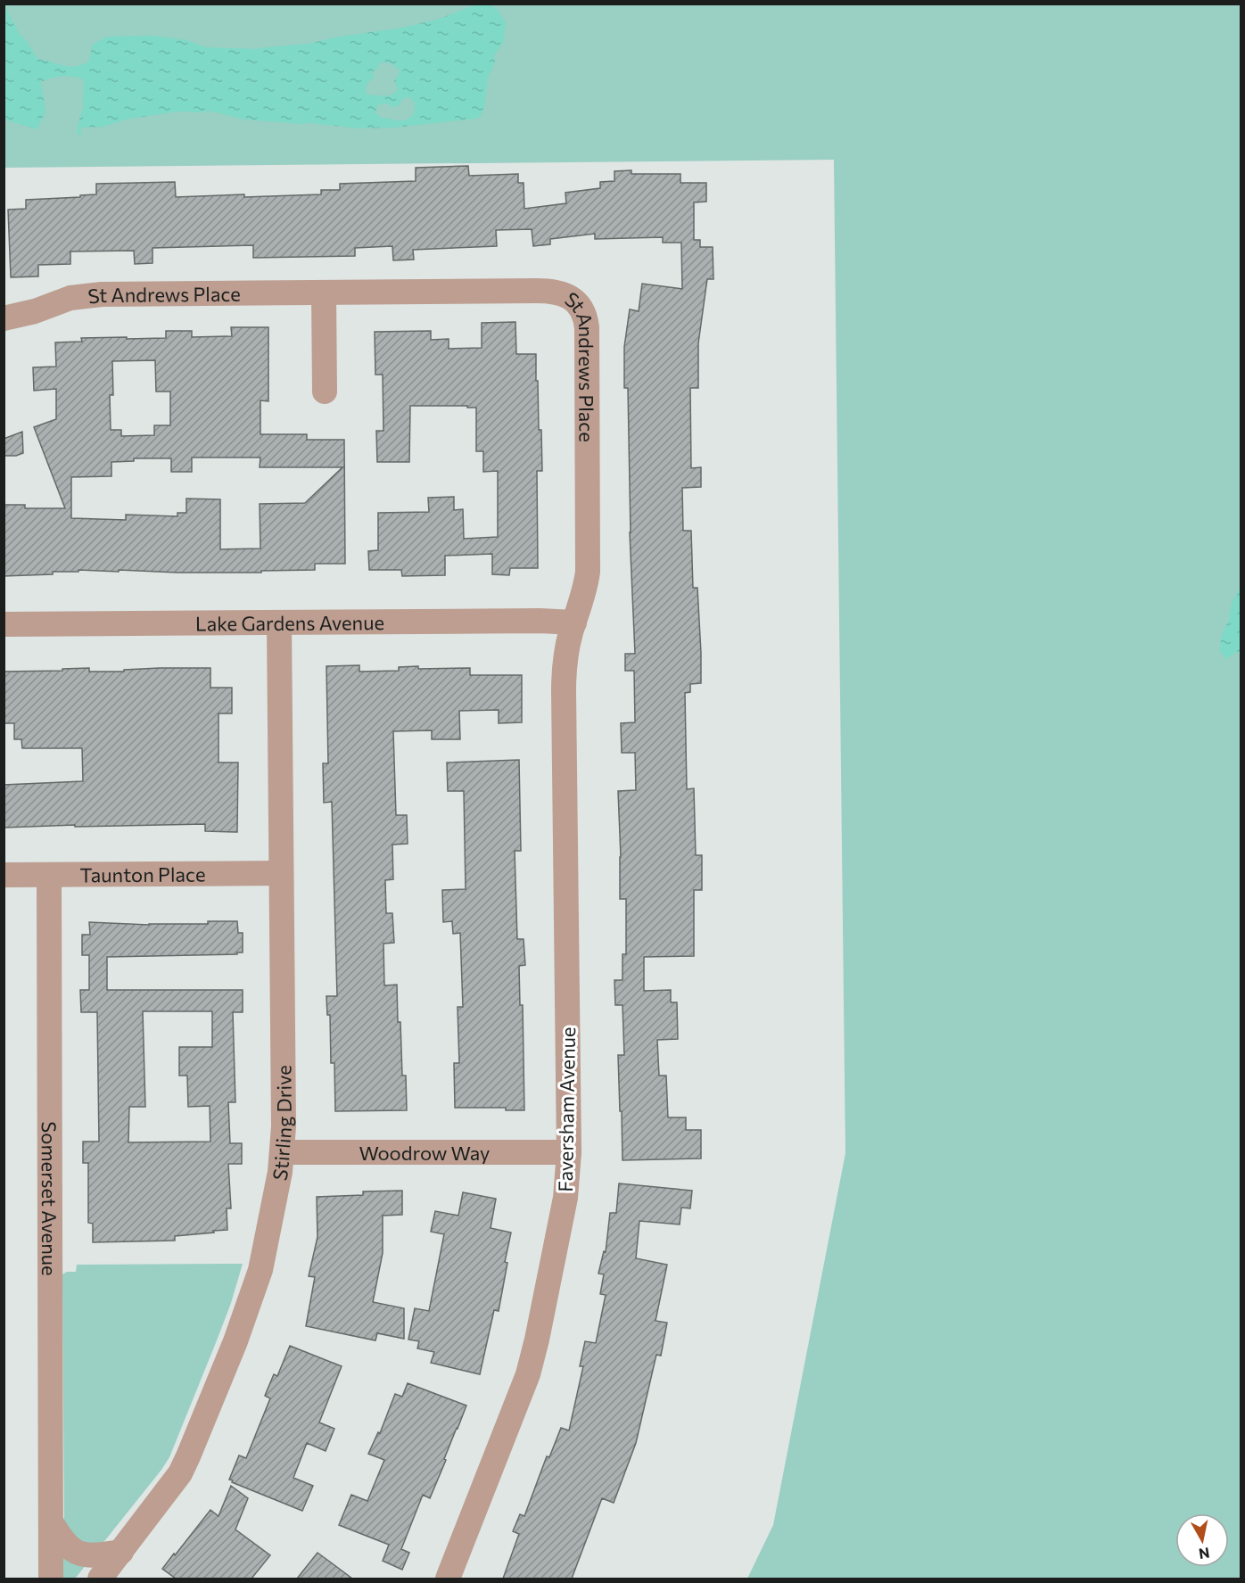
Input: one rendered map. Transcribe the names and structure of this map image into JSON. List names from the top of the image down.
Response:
{
  "streets": {
    "street": [
      "St Andrews Place",
      "Lake Gardens Avenue",
      "Taunton Place",
      "Faversham Avenue",
      "Stirling Drive",
      "Woodrow Way",
      "Somerset Avenue"
    ]
  },
  "crossings": [
    ["St Andrews Place", "Lake Gardens Avenue"],
    ["St Andrews Place", "Faversham Avenue"],
    ["Lake Gardens Avenue", "Faversham Avenue"],
    ["Lake Gardens Avenue", "Stirling Drive"],
    ["Taunton Place", "Stirling Drive"],
    ["Taunton Place", "Somerset Avenue"],
    ["Faversham Avenue", "Woodrow Way"],
    ["Stirling Drive", "Woodrow Way"]
  ],
  "north": "bottom"
}
